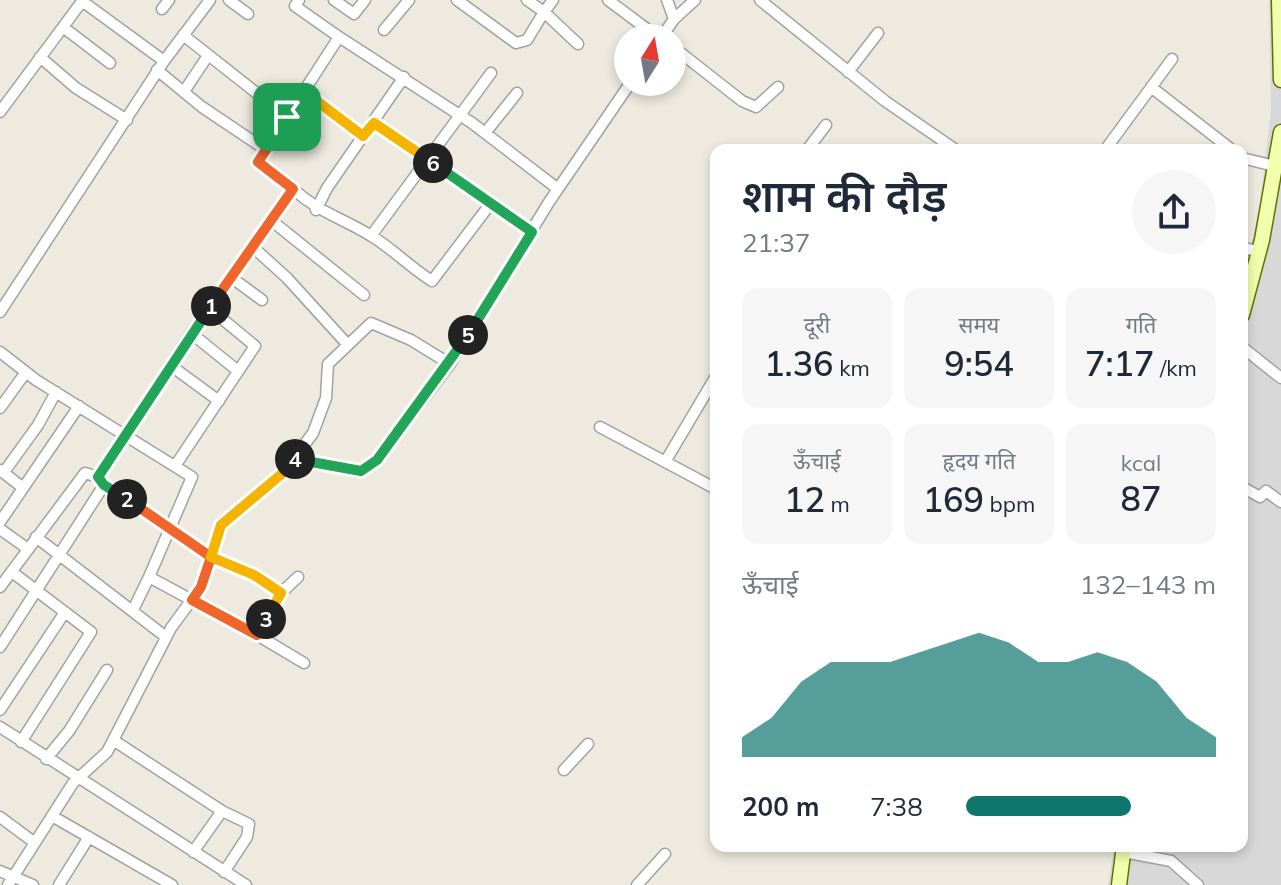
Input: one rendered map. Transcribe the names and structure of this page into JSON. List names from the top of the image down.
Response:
{
  "north": "top",
  "page": {
    "pins": [
      "6",
      "1",
      "5",
      "4",
      "2",
      "3"
    ],
    "heading": ["शाम की दौड़", "21:37"],
    "stats": [
      ["दूरी", "1.36 km"],
      ["समय", "9:54"],
      ["गति", "7:17 /km"],
      ["ऊँचाई", "12 m"],
      ["हृदय गति", "169 bpm"],
      ["kcal", "87"]
    ],
    "chart": ["ऊँचाई", "132–143 m"],
    "list": [
      {
        "name": "200 m",
        "note": "7:38"
      }
    ]
  }
}
